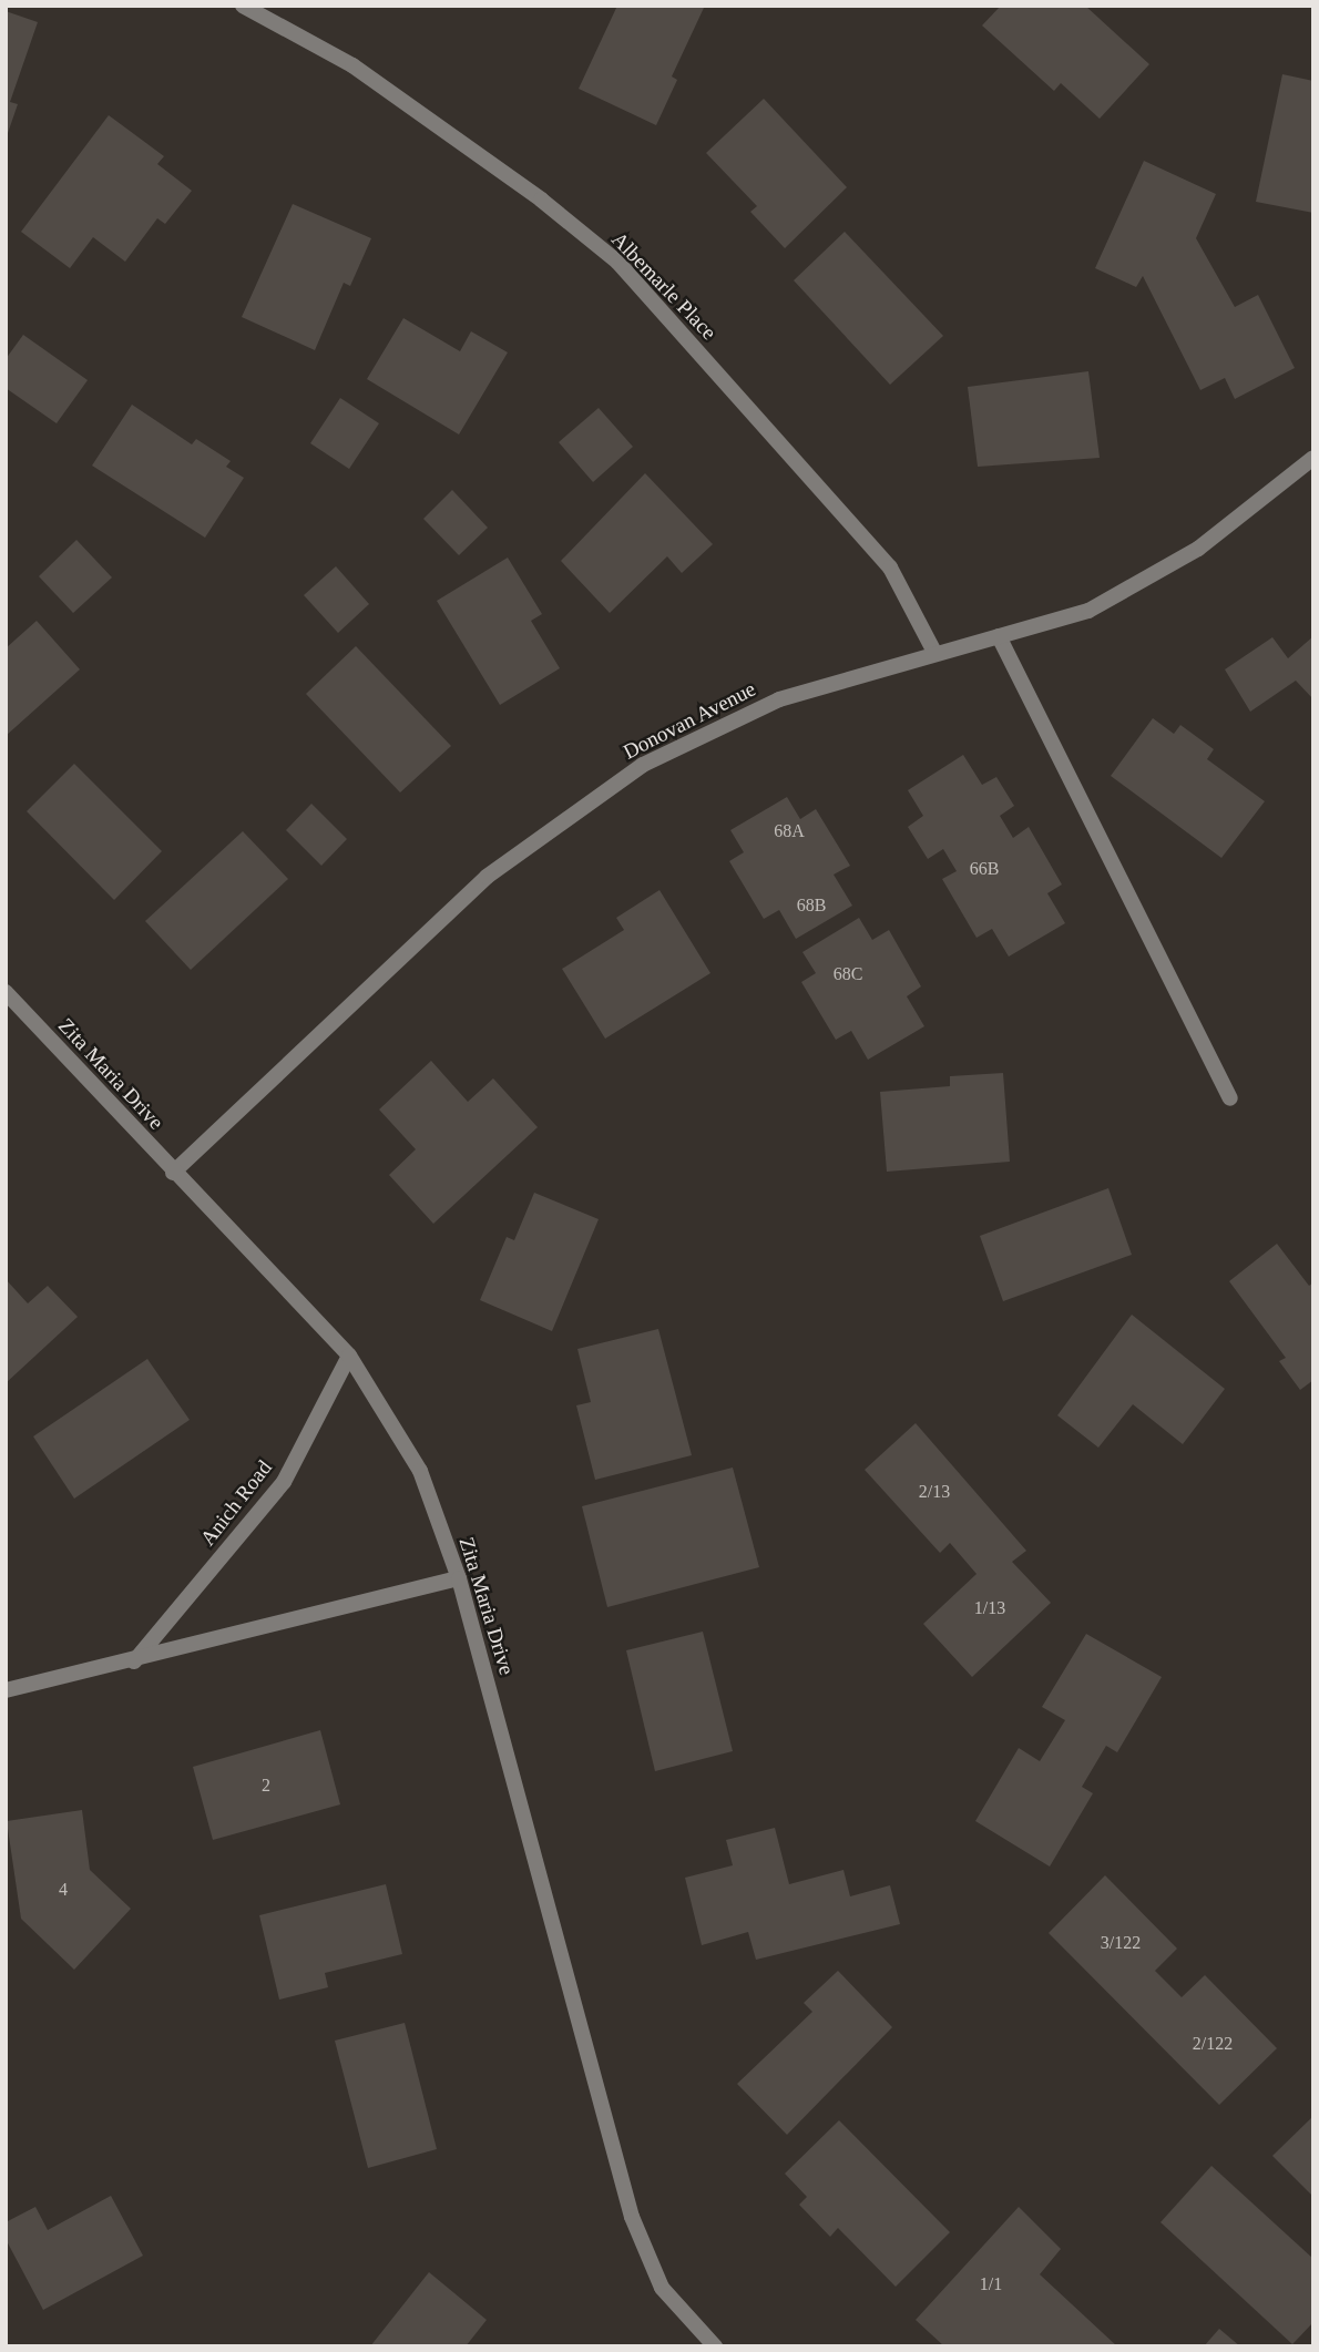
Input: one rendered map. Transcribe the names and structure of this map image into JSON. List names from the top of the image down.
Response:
{
  "streets": {
    "street": [
      "Albemarle Place",
      "Donovan Avenue",
      "Zita Maria Drive",
      "Anich Road"
    ]
  },
  "crossings": [
    ["Albemarle Place", "Donovan Avenue"],
    ["Donovan Avenue", "Zita Maria Drive"],
    ["Zita Maria Drive", "Anich Road"]
  ],
  "house_numbers": [
    "68A",
    "66B",
    "68B",
    "68C",
    "2/13",
    "1/13",
    "2",
    "4",
    "3/122",
    "2/122",
    "1/1"
  ]
}
